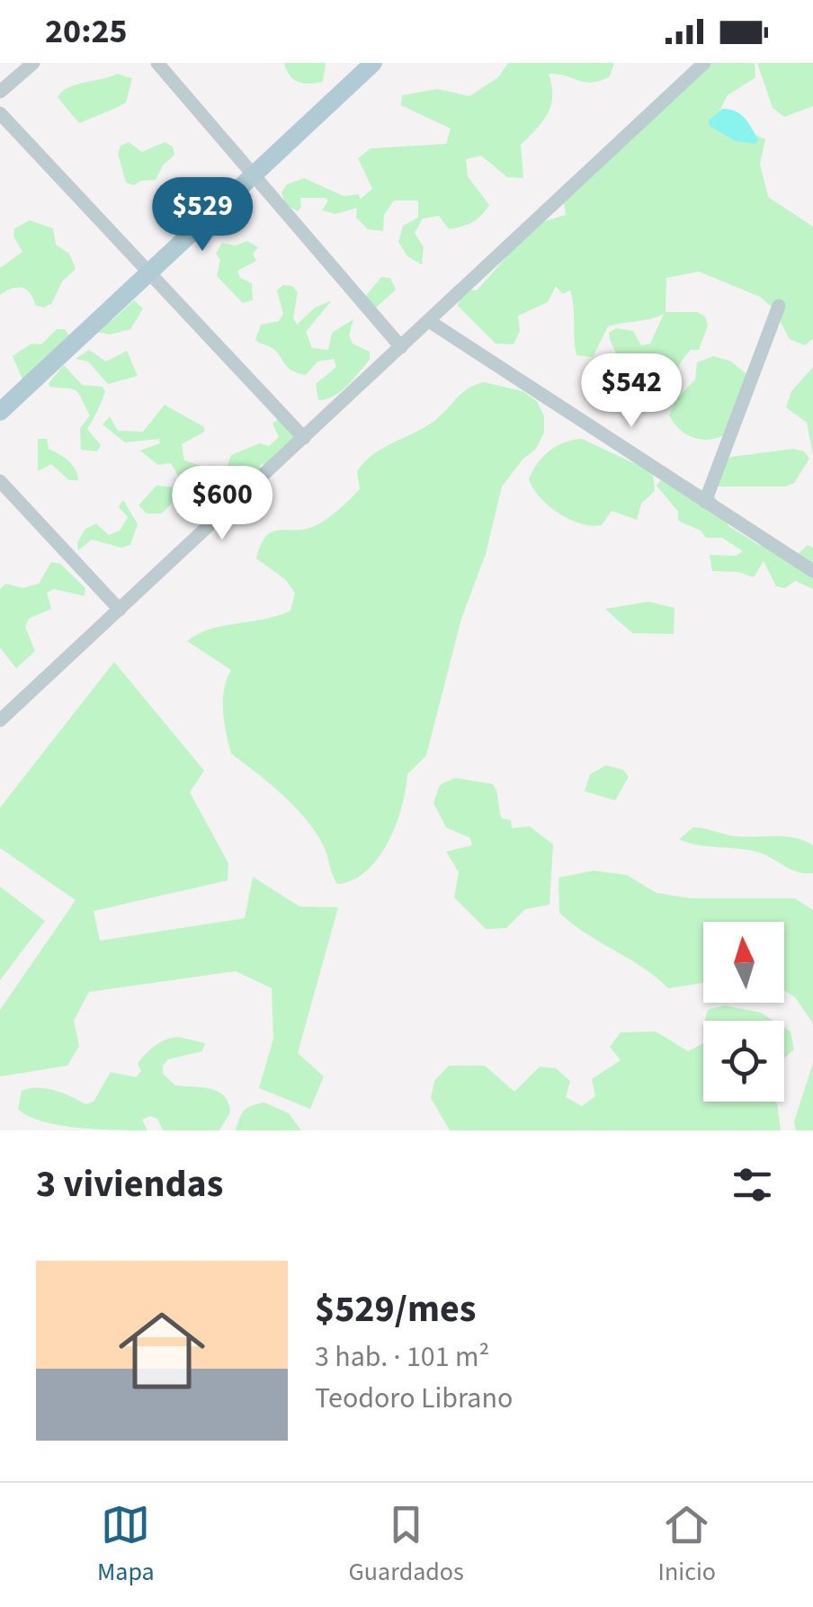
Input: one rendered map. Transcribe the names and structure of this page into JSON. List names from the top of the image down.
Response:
{
  "north": "top",
  "page": {
    "status": "20:25",
    "price": ["$529", "$542", "$600"],
    "heading": "3 viviendas",
    "list": [
      {
        "name": "$529/mes",
        "note": "3 hab. · 101 m² · Teodoro Librano"
      }
    ],
    "tabs": ["Mapa", "Guardados", "Inicio"]
  }
}
